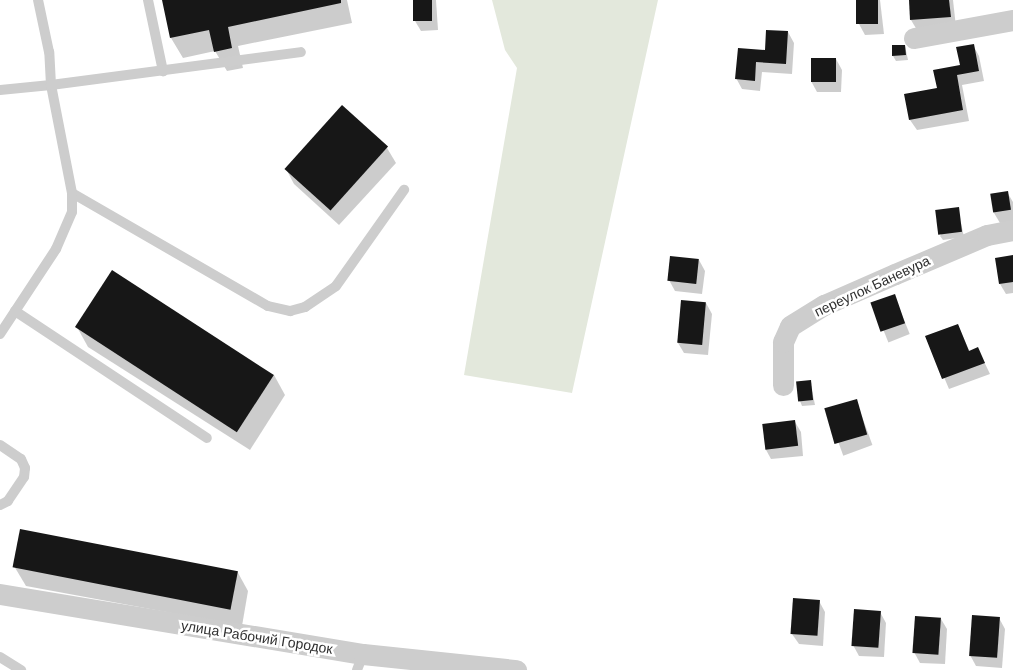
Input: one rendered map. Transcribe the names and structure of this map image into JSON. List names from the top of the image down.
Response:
{
  "streets": {
    "street": ["переулок Баневура", "улица Рабочий Городок"]
  }
}
